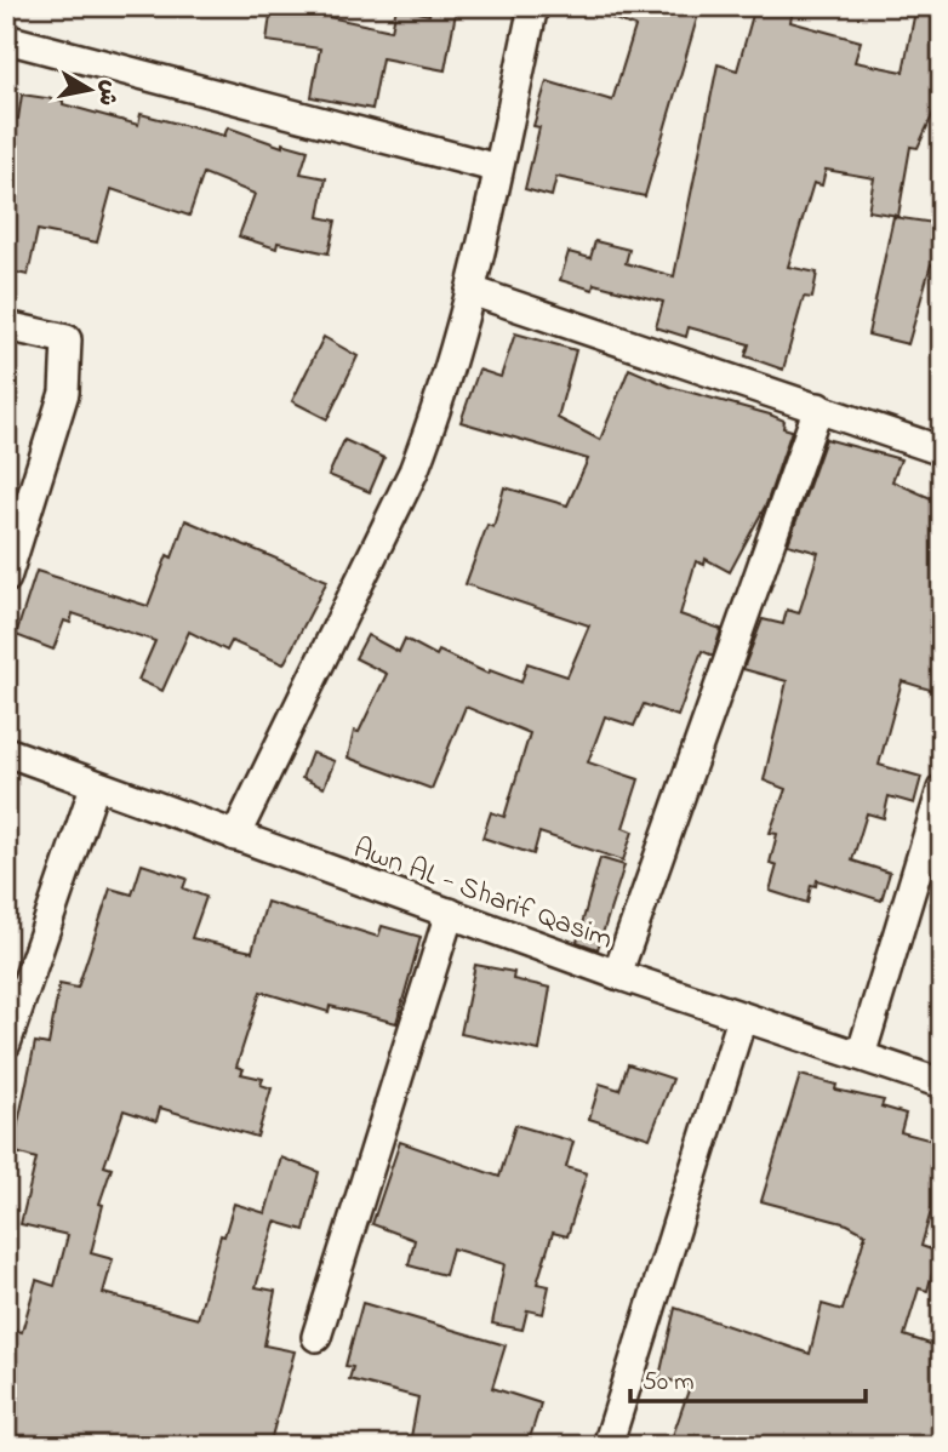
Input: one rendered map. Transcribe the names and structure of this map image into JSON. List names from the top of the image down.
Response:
{
  "streets": {
    "street": ["Awn AL - Sharif Qasim"]
  },
  "scale_bar": "50 m",
  "north": "right"
}
